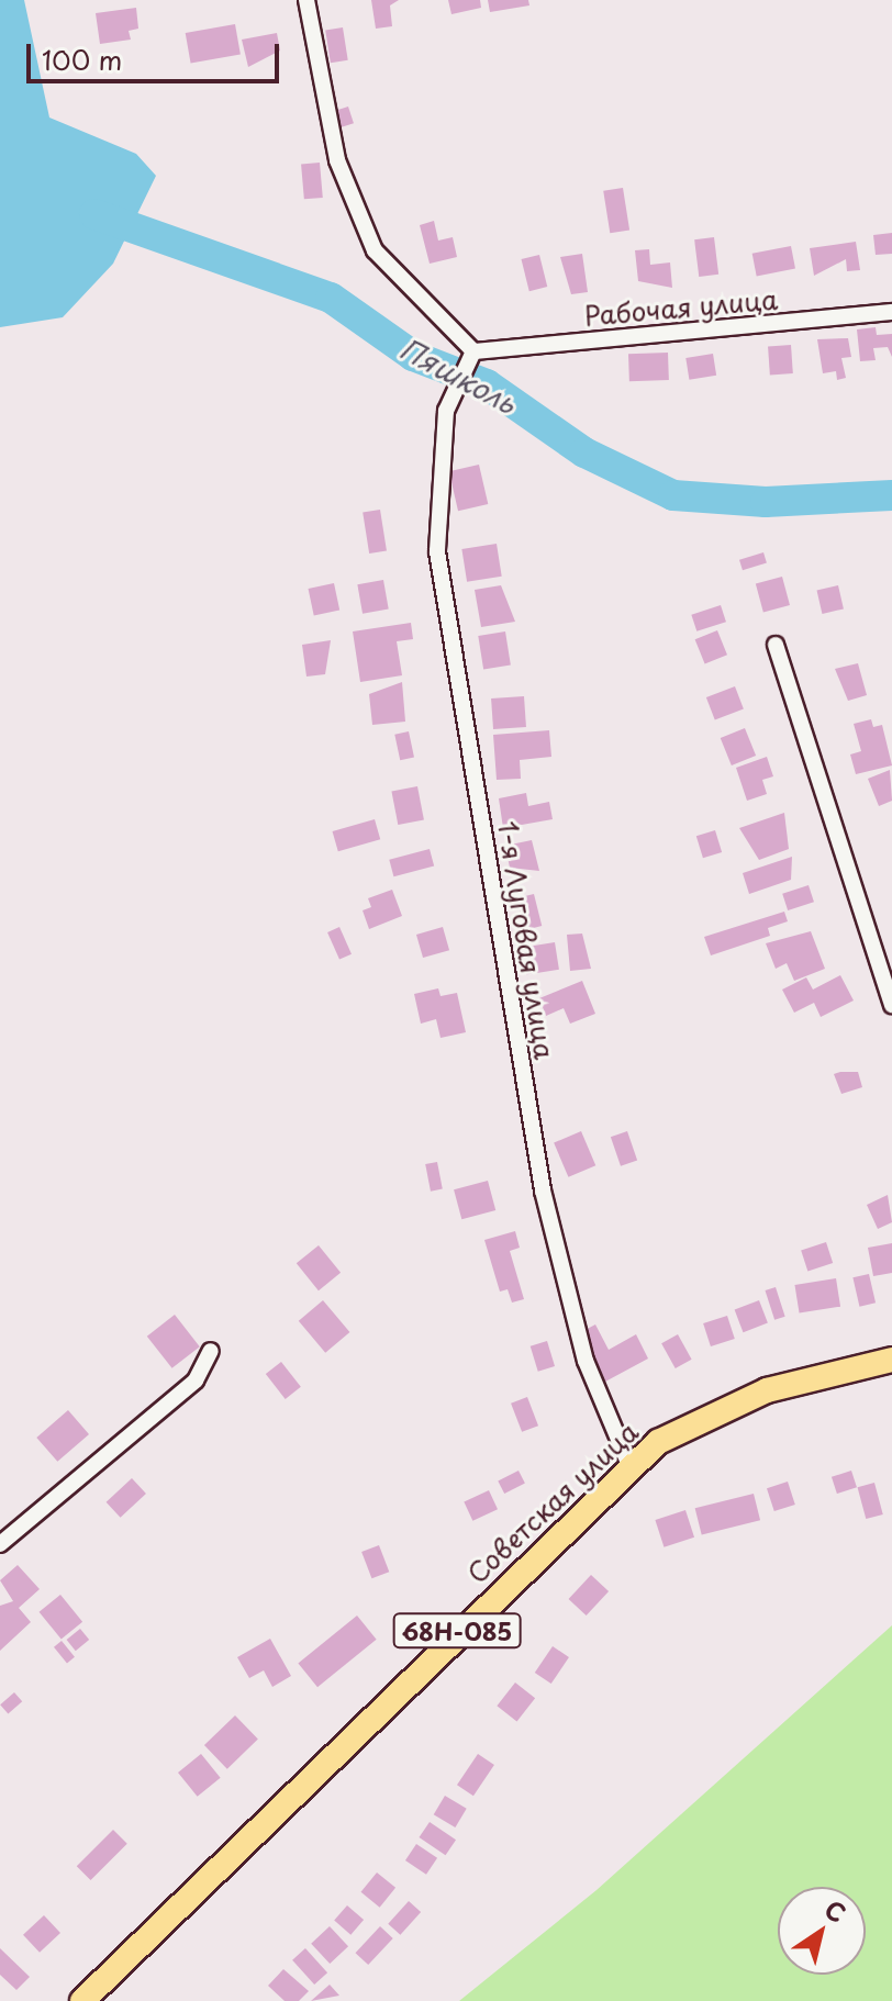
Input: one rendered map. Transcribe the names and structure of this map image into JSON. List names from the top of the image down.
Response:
{
  "streets": {
    "main road": ["Советская улица", "68Н-085"],
    "street": ["Рабочая улица", "1-я Луговая улица"]
  },
  "crossings": [
    ["Рабочая улица", "1-я Луговая улица"],
    ["1-я Луговая улица", "Советская улица"]
  ],
  "water": ["Пяшколь"],
  "scale_bar": "100 m",
  "north": "top right"
}
